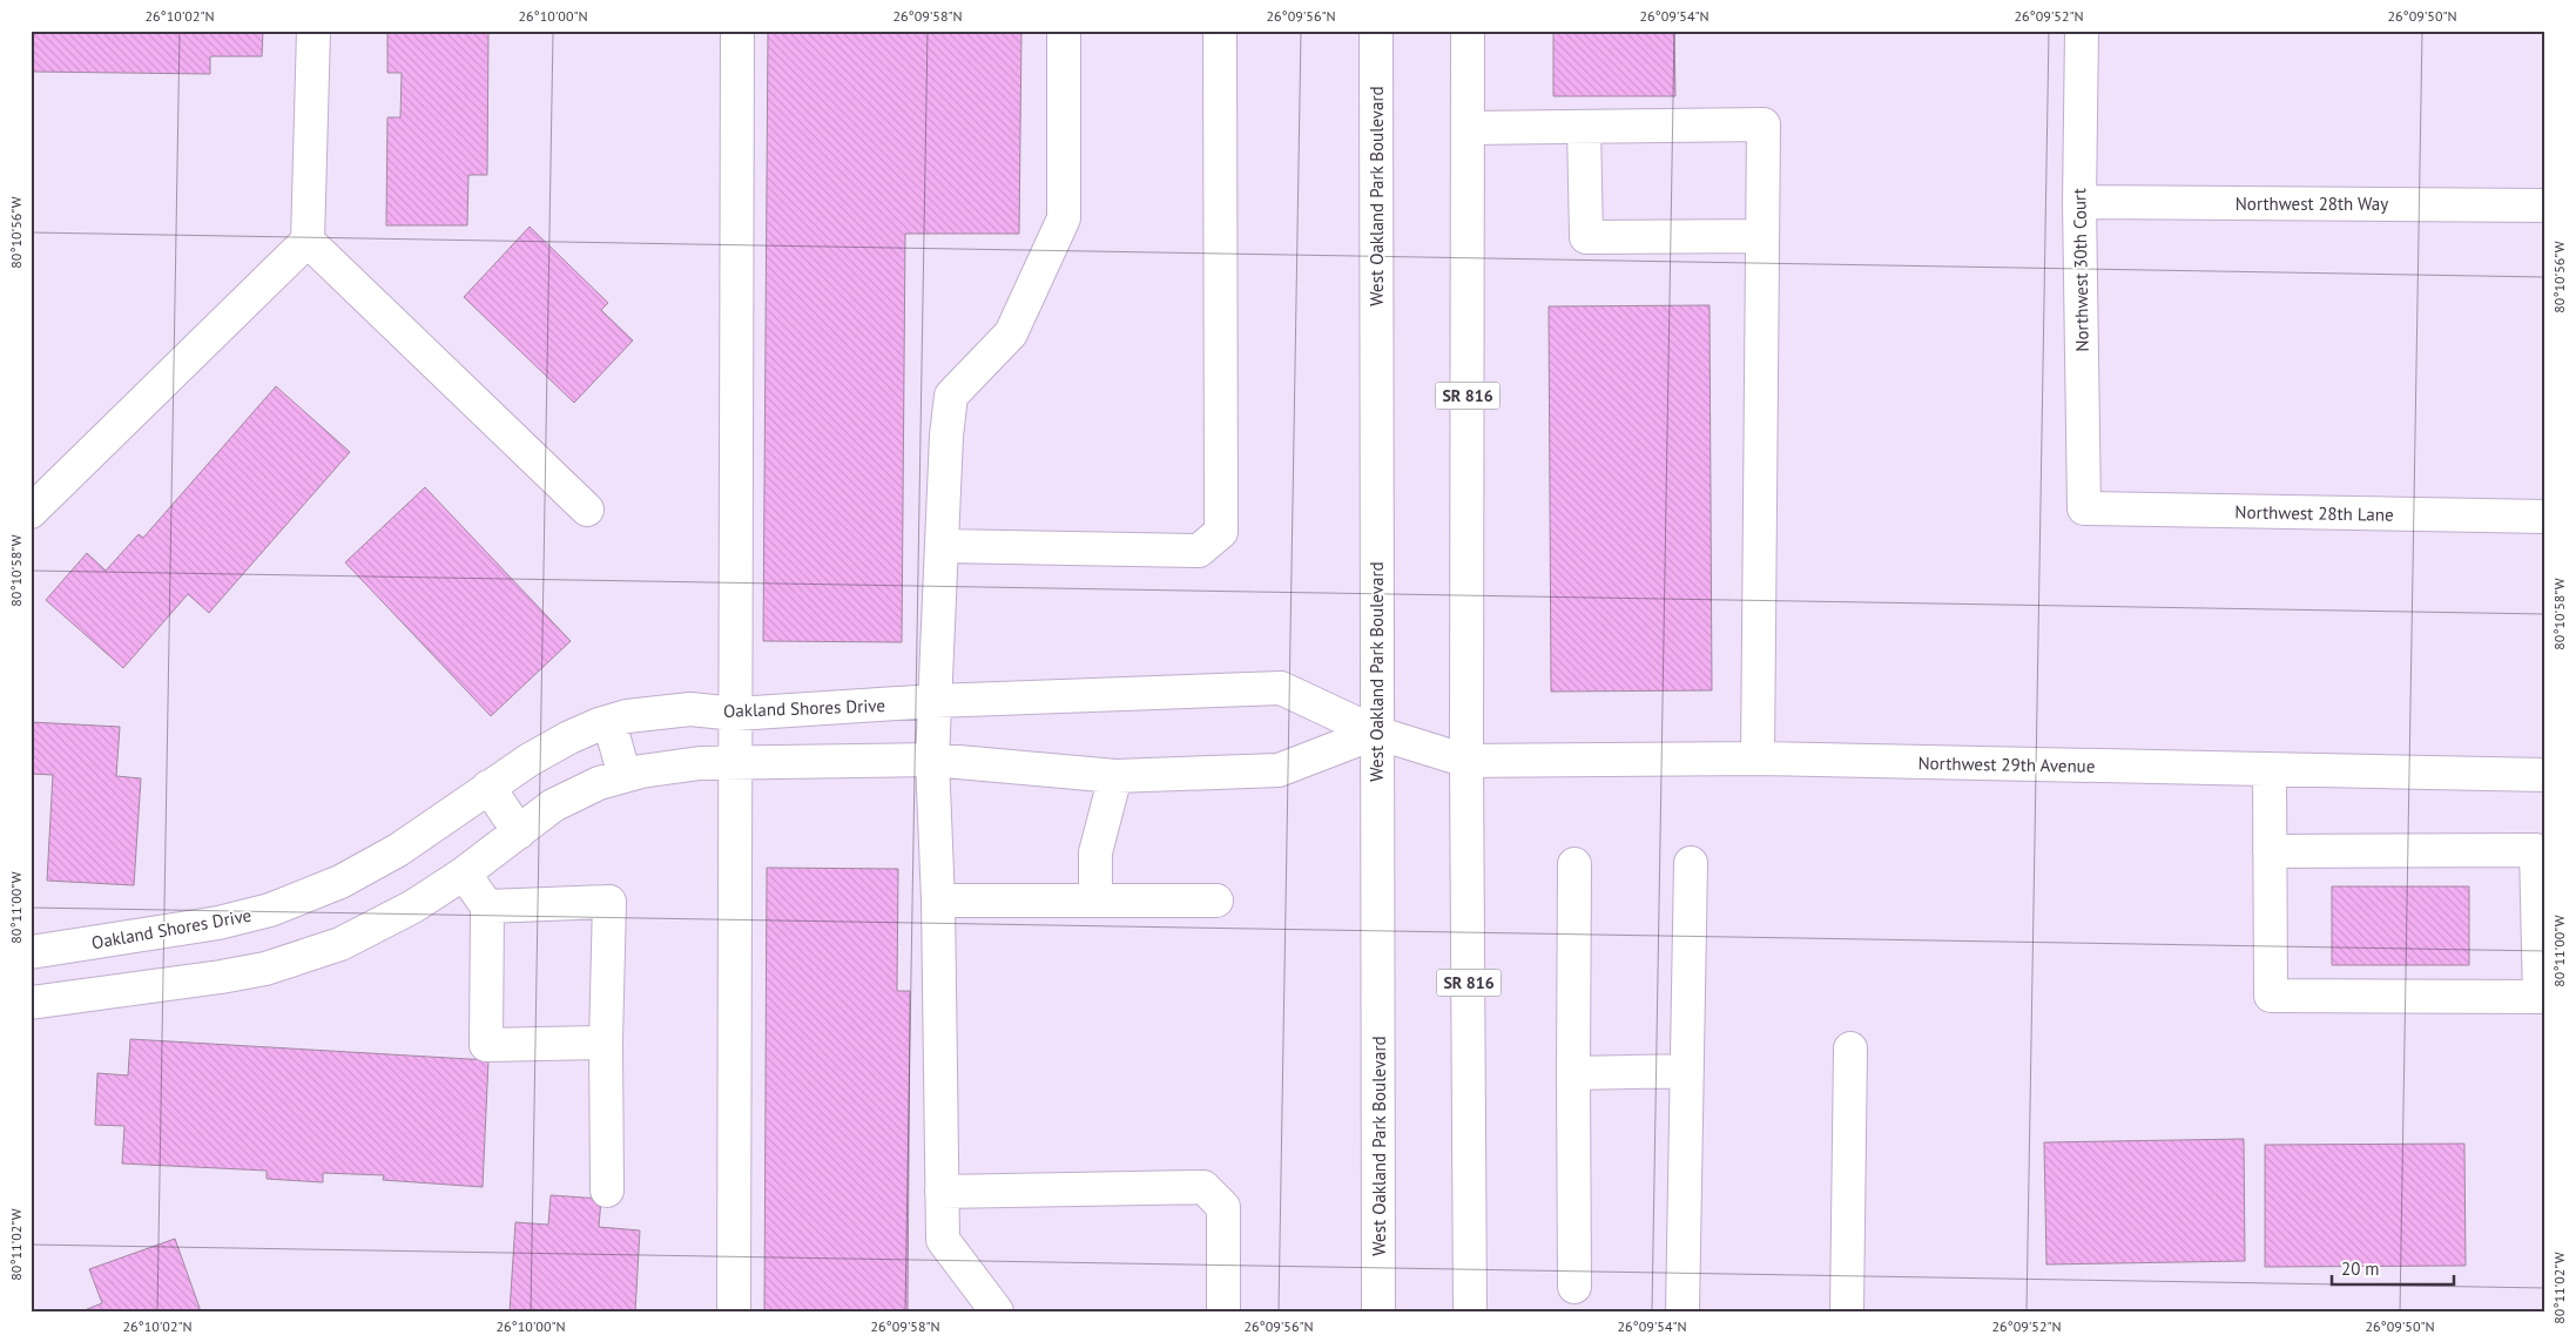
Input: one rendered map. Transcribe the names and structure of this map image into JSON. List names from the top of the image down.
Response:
{
  "streets": {
    "street": [
      "West Oakland Park Boulevard",
      "Northwest 28th Way",
      "Northwest 30th Court",
      "SR 816",
      "Northwest 28th Lane",
      "Oakland Shores Drive",
      "Northwest 29th Avenue"
    ]
  },
  "crossings": [
    ["West Oakland Park Boulevard", "Oakland Shores Drive"],
    ["Northwest 28th Way", "Northwest 30th Court"],
    ["Northwest 30th Court", "Northwest 28th Lane"],
    ["SR 816", "Oakland Shores Drive"],
    ["SR 816", "Northwest 29th Avenue"],
    ["Oakland Shores Drive", "Northwest 29th Avenue"]
  ],
  "scale_bar": "20 m",
  "coordinates": [
    "26°10'02\"N",
    "26°10'00\"N",
    "26°09'58\"N",
    "26°09'56\"N",
    "26°09'54\"N",
    "26°09'52\"N",
    "26°09'50\"N",
    "80°10'56\"W",
    "80°10'58\"W",
    "80°11'00\"W",
    "80°11'02\"W"
  ]
}
